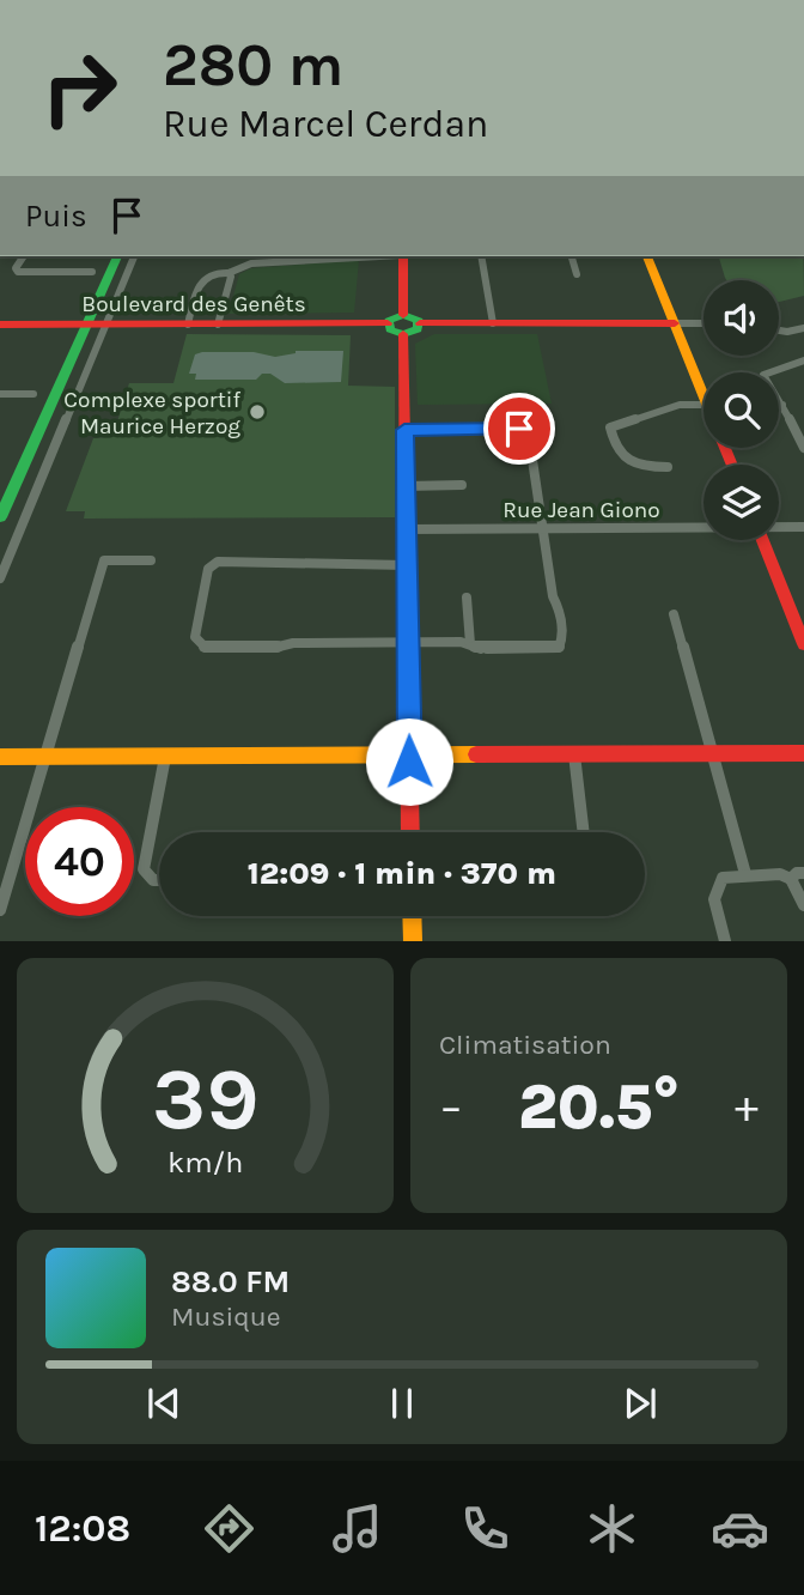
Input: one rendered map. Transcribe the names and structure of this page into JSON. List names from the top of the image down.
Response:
{
  "streets": {
    "street": ["Boulevard des Genêts", "Rue Jean Giono"]
  },
  "places": ["Complexe sportif Maurice Herzog"],
  "page": {
    "turn": ["280 m", "Rue Marcel Cerdan"],
    "then": "Puis",
    "limit": "40",
    "trip": "12:09 · 1 min · 370 m",
    "tile": "Climatisation",
    "heat": ["−", "20.5°", "+"],
    "song": ["88.0 FM", "Musique"],
    "tabs": "12:08",
    "gauge": ["39", "km/h"]
  }
}
